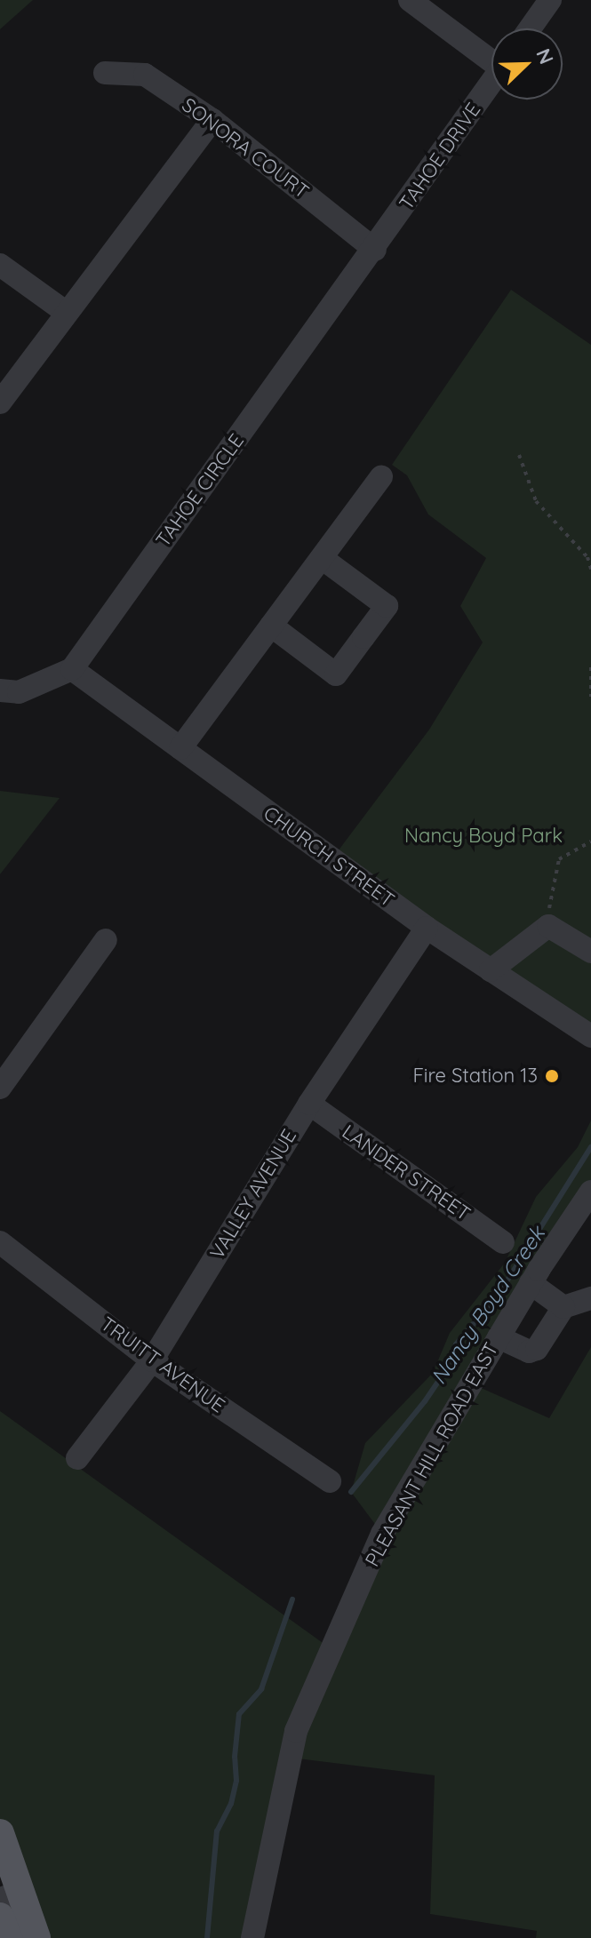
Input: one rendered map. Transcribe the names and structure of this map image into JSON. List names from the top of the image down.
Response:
{
  "streets": {
    "street": [
      "SONORA COURT",
      "TAHOE DRIVE",
      "TAHOE CIRCLE",
      "CHURCH STREET",
      "LANDER STREET",
      "VALLEY AVENUE",
      "TRUITT AVENUE",
      "PLEASANT HILL ROAD EAST"
    ]
  },
  "crossings": [
    ["SONORA COURT", "TAHOE DRIVE"],
    ["SONORA COURT", "TAHOE CIRCLE"],
    ["TAHOE DRIVE", "TAHOE CIRCLE"],
    ["TAHOE CIRCLE", "CHURCH STREET"],
    ["CHURCH STREET", "VALLEY AVENUE"],
    ["LANDER STREET", "VALLEY AVENUE"],
    ["VALLEY AVENUE", "TRUITT AVENUE"]
  ],
  "water": ["Nancy Boyd Creek"],
  "parks": ["Nancy Boyd Park"],
  "places": ["Fire Station 13"],
  "north": "top right"
}
